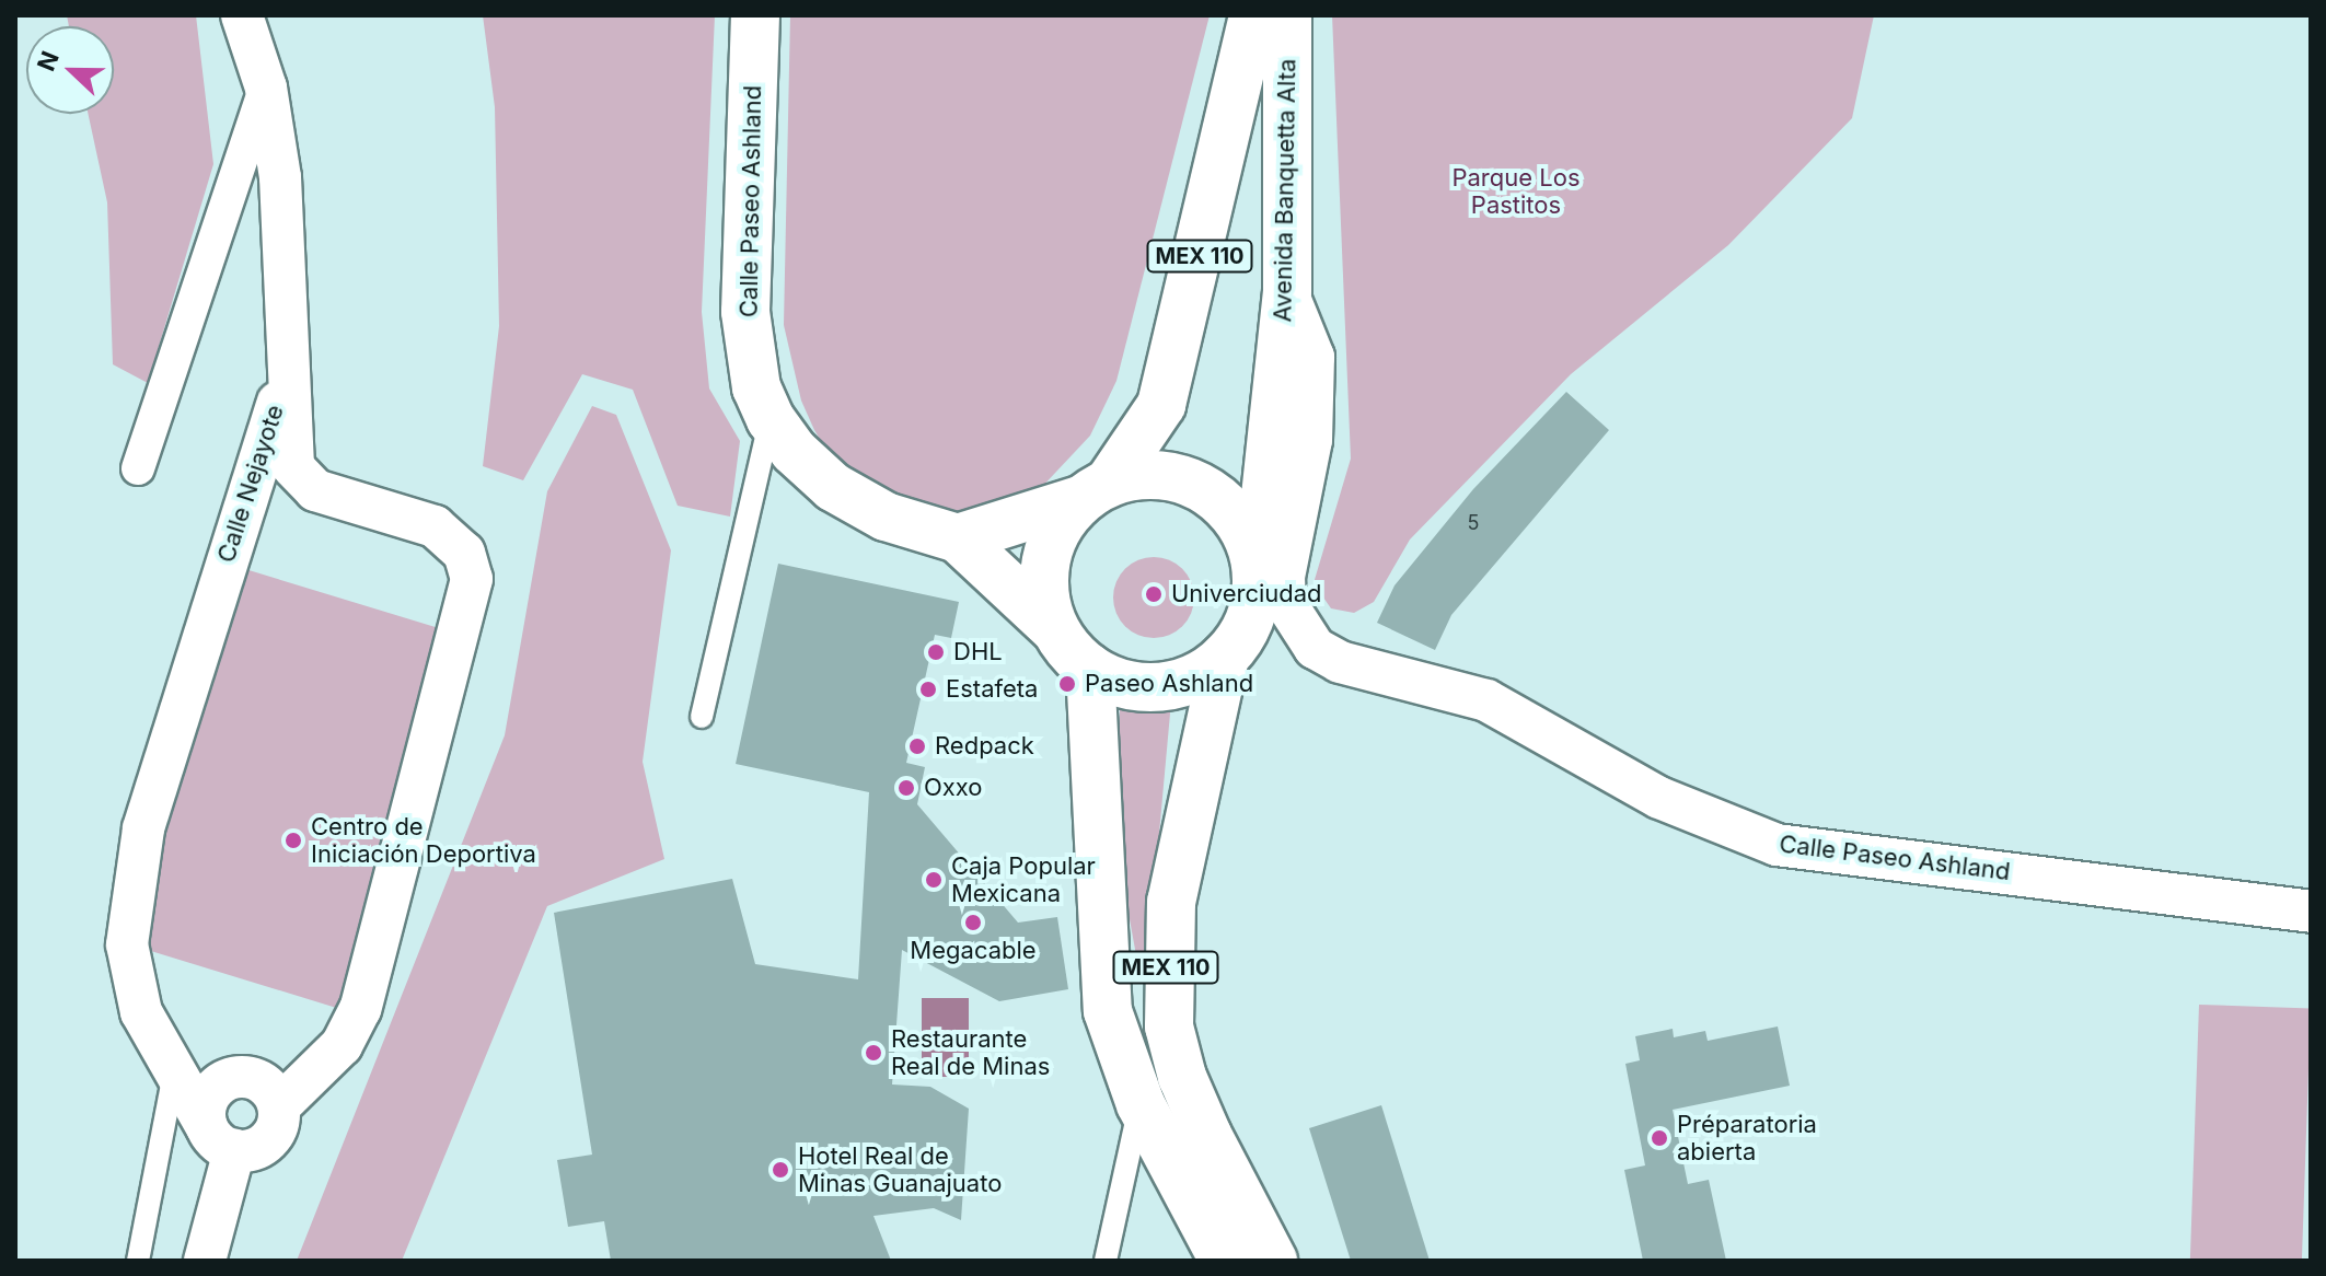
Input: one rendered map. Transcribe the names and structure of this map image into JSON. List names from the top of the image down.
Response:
{
  "streets": {
    "main road": ["Avenida Banquetta Alta", "Calle Paseo Ashland", "MEX 110"],
    "street": ["Calle Nejayote"]
  },
  "crossings": [
    ["Avenida Banquetta Alta", "Calle Paseo Ashland"],
    ["Avenida Banquetta Alta", "MEX 110"],
    ["Calle Paseo Ashland", "MEX 110"]
  ],
  "parks": ["Parque Los Pastitos"],
  "places": [
    "Univerciudad",
    "DHL",
    "Paseo Ashland",
    "Estafeta",
    "Redpack",
    "Oxxo",
    "Centro de Iniciación Deportiva",
    "Caja Popular Mexicana",
    "Megacable",
    "Restaurante Real de Minas",
    "Préparatoria abierta",
    "Hotel Real de Minas Guanajuato"
  ],
  "house_numbers": ["5"],
  "north": "left"
}
